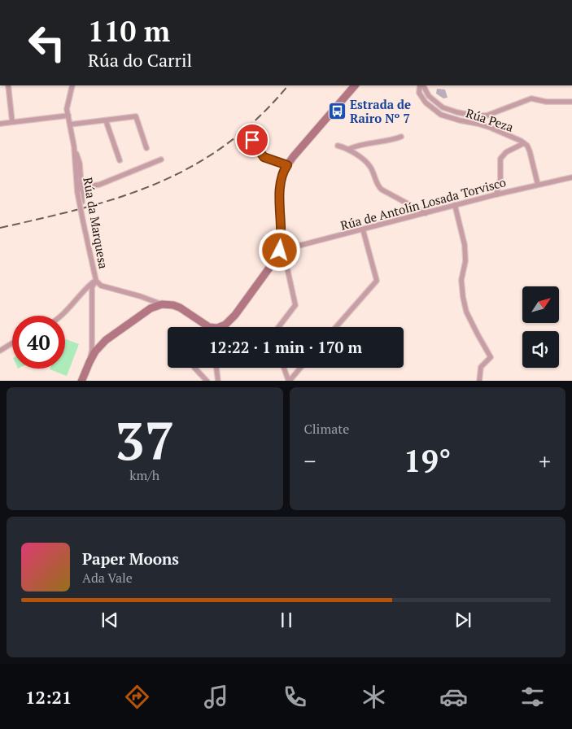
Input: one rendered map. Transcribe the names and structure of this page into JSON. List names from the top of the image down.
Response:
{
  "streets": {
    "street": ["Rúa Peza", "Rúa de Antolín Losada Torvisco", "Rúa da Marquesa"]
  },
  "crossings": [
    ["Rúa Peza", "Rúa de Antolín Losada Torvisco"]
  ],
  "places": {
    "bus stop": ["Estrada de Rairo Nº 7"]
  },
  "north": "top right",
  "page": {
    "turn": ["110 m", "Rúa do Carril"],
    "limit": "40",
    "trip": "12:22 · 1 min · 170 m",
    "tile": [
      ["37", "km/h"],
      "Climate"
    ],
    "heat": ["−", "19°", "+"],
    "song": ["Paper Moons", "Ada Vale"],
    "tabs": "12:21"
  }
}
